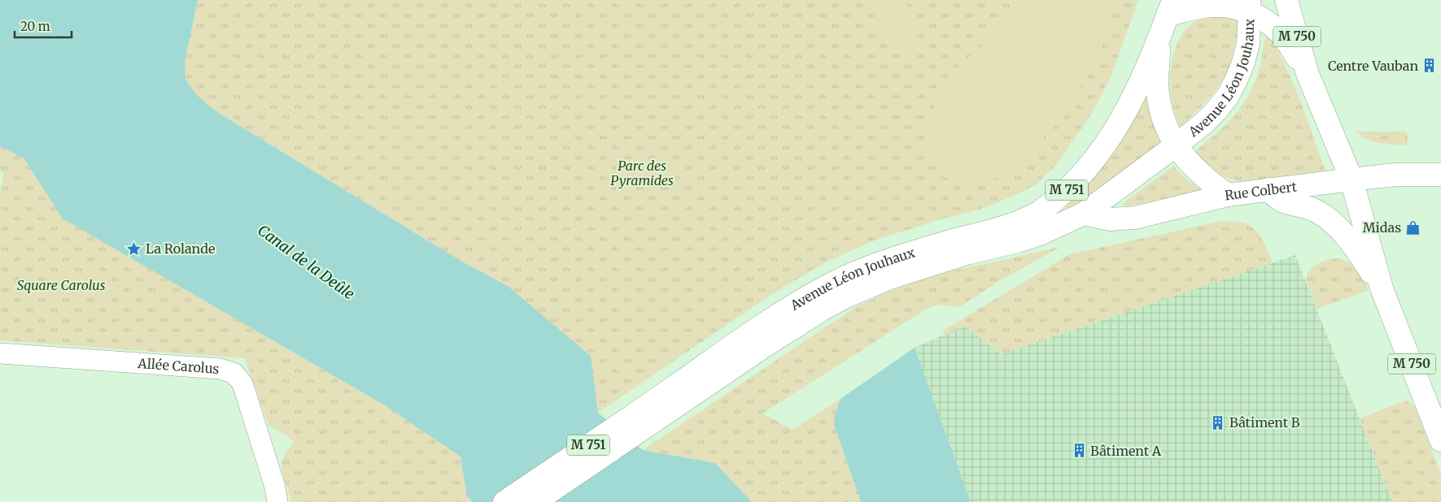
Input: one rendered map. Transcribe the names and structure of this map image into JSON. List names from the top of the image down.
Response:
{
  "streets": {
    "main road": [
      "M 750",
      "Avenue Léon Jouhaux",
      "M 751",
      "Rue Colbert"
    ],
    "street": ["Allée Carolus"]
  },
  "crossings": [
    ["M 750", "Rue Colbert"],
    ["Avenue Léon Jouhaux", "Rue Colbert"]
  ],
  "water": ["Canal de la Deûle"],
  "parks": ["Parc des Pyramides", "Square Carolus"],
  "places": {
    "building": ["Centre Vauban", "Bâtiment B", "Bâtiment A"],
    "shop": ["Midas"],
    "place": ["La Rolande"]
  },
  "scale_bar": "20 m"
}
